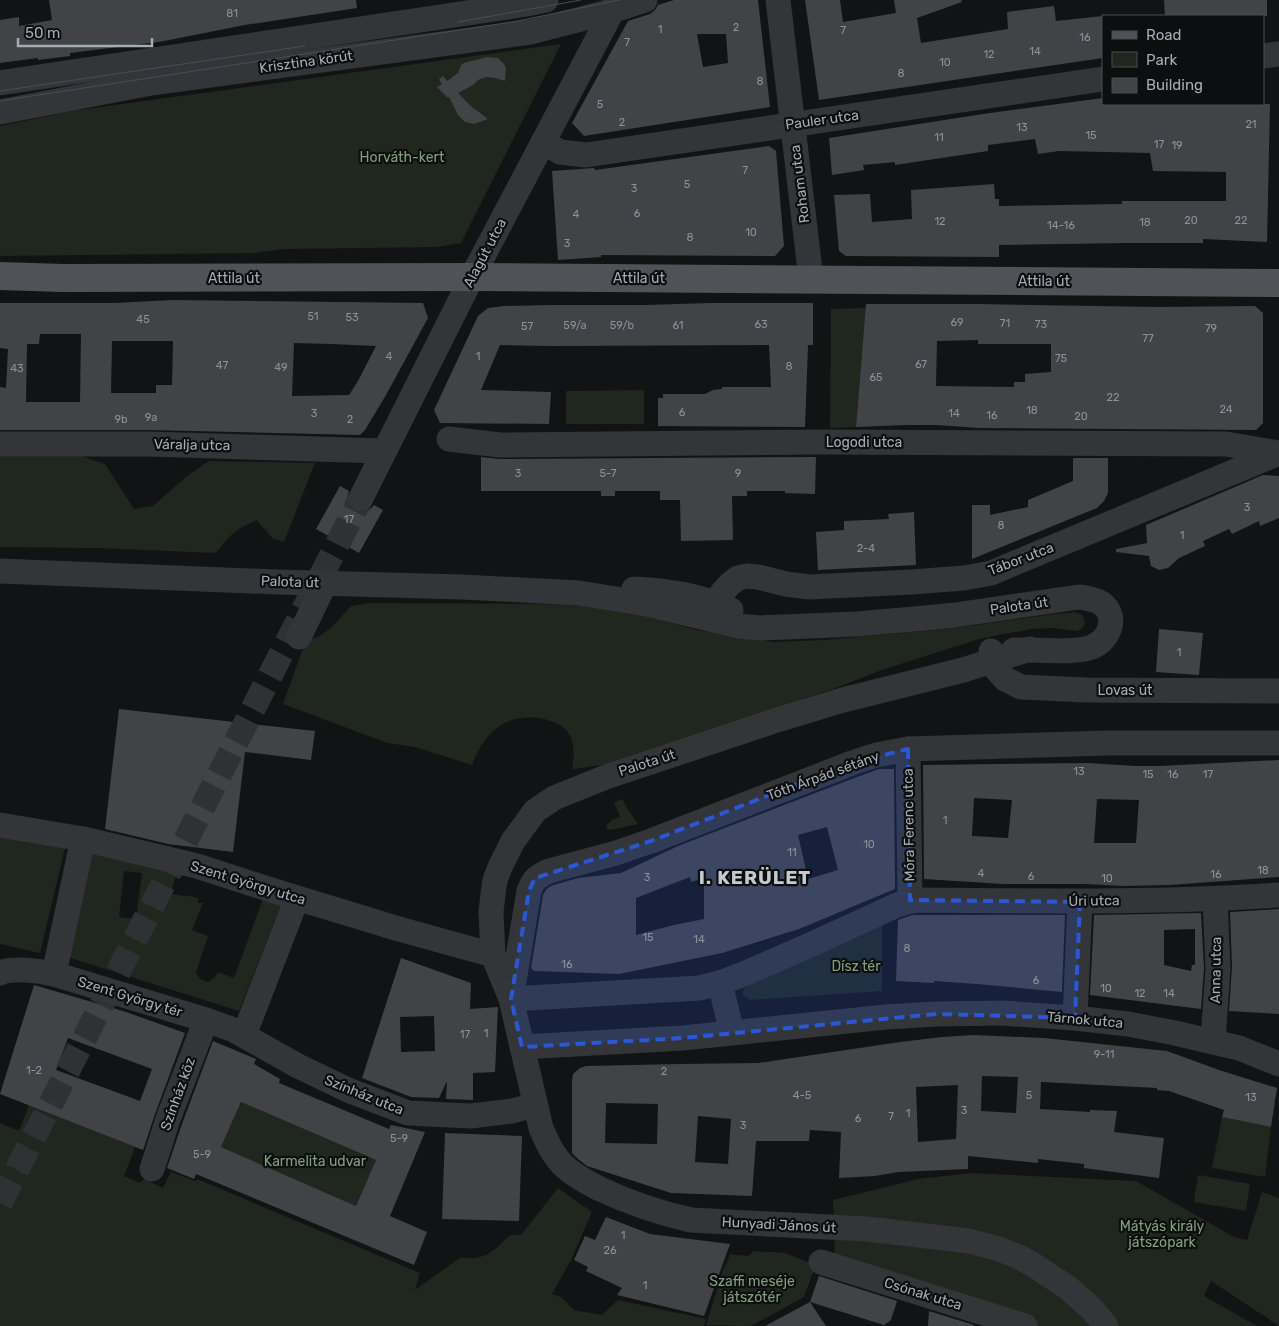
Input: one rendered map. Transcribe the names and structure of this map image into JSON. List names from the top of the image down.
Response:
{
  "streets": {
    "main road": ["Attila út"],
    "street": [
      "Krisztina körút",
      "Pauler utca",
      "Roham utca",
      "Alagút utca",
      "Logodi utca",
      "Váralja utca",
      "Tábor utca",
      "Palota út",
      "Lovas út",
      "Tóth Árpád sétány",
      "Móra Ferenc utca",
      "Szent György utca",
      "Úri utca",
      "Anna utca",
      "Szent György tér",
      "Tárnok utca",
      "Színház köz",
      "Színház utca",
      "Hunyadi János út",
      "Csónak utca"
    ]
  },
  "crossings": [
    ["Krisztina körút", "Alagút utca"],
    ["Pauler utca", "Roham utca"],
    ["Pauler utca", "Alagút utca"],
    ["Roham utca", "Attila út"],
    ["Alagút utca", "Attila út"],
    ["Alagút utca", "Váralja utca"],
    ["Logodi utca", "Tábor utca"],
    ["Tábor utca", "Palota út"],
    ["Palota út", "Lovas út"],
    ["Palota út", "Tóth Árpád sétány"],
    ["Palota út", "Szent György utca"],
    ["Tóth Árpád sétány", "Móra Ferenc utca"],
    ["Móra Ferenc utca", "Úri utca"],
    ["Úri utca", "Anna utca"],
    ["Anna utca", "Tárnok utca"],
    ["Szent György tér", "Színház köz"],
    ["Szent György tér", "Színház utca"],
    ["Színház köz", "Színház utca"],
    ["Színház utca", "Hunyadi János út"]
  ],
  "districts": ["I. KERÜLET"],
  "parks": [
    "Horváth-kert",
    "Dísz tér",
    "Karmelita udvar",
    "Mátyás király játszópark",
    "Szaffi meséje játszótér"
  ],
  "house_numbers": [
    "81",
    "2",
    "1",
    "7",
    "16",
    "7",
    "14",
    "12",
    "10",
    "8",
    "8",
    "5",
    "2",
    "21",
    "13",
    "15",
    "11",
    "17",
    "19",
    "7",
    "5",
    "3",
    "6",
    "4",
    "20",
    "22",
    "12",
    "18",
    "14-16",
    "10",
    "8",
    "3",
    "51",
    "53",
    "45",
    "69",
    "71",
    "63",
    "73",
    "59/a",
    "59/b",
    "61",
    "57",
    "79",
    "77",
    "4",
    "1",
    "75",
    "67",
    "47",
    "8",
    "49",
    "43",
    "65",
    "22",
    "24",
    "18",
    "6",
    "3",
    "14",
    "16",
    "20",
    "9a",
    "9b",
    "2",
    "3",
    "5-7",
    "9",
    "3",
    "17",
    "8",
    "1",
    "2-4",
    "1",
    "13",
    "15",
    "16",
    "17",
    "1",
    "10",
    "11",
    "18",
    "4",
    "16",
    "6",
    "3",
    "10",
    "15",
    "14",
    "8",
    "16",
    "6",
    "10",
    "12",
    "14",
    "1",
    "17",
    "9-11",
    "1-2",
    "2",
    "4-5",
    "5",
    "13",
    "3",
    "1",
    "7",
    "6",
    "3",
    "5-9",
    "5-9",
    "1",
    "26",
    "1"
  ],
  "legend": ["Road", "Park", "Building"],
  "scale_bar": "50 m"
}
